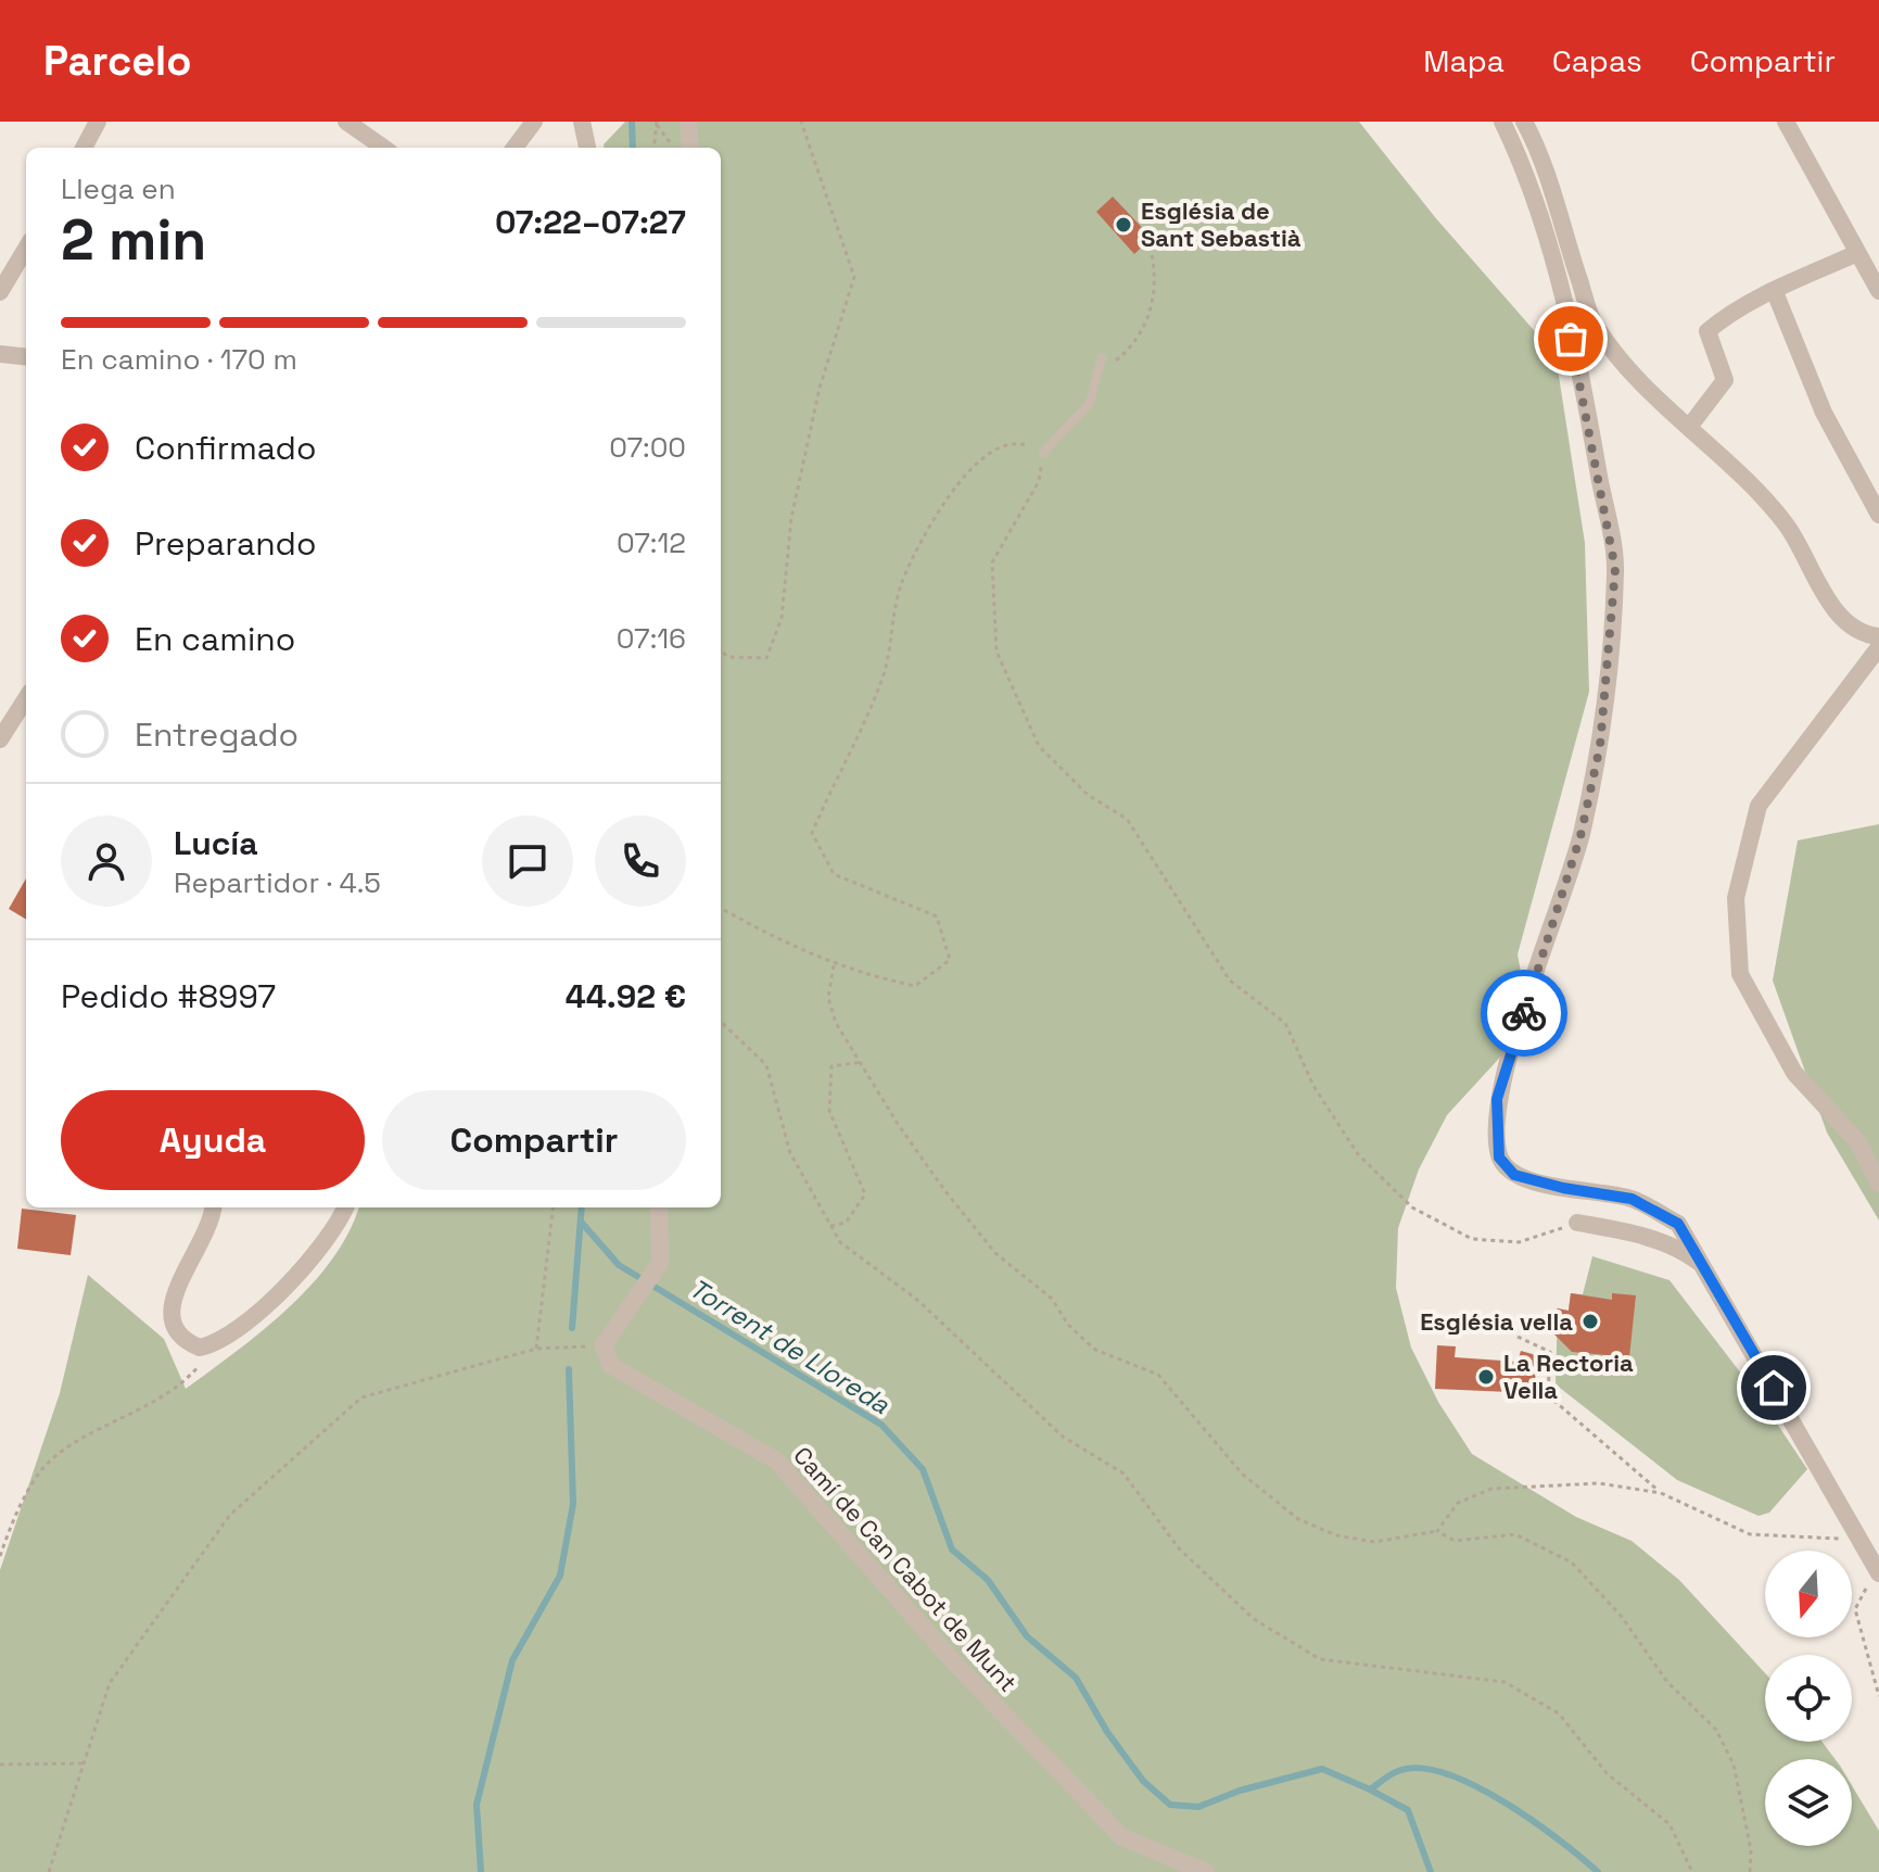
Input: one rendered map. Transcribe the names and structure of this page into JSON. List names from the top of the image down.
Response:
{
  "streets": {
    "street": ["Camí de Can Cabot de Munt"]
  },
  "water": ["Torrent de Lloreda"],
  "places": ["Església de Sant Sebastià", "Església vella", "La Rectoria Vella"],
  "north": "bottom",
  "page": {
    "header": "Parcelo",
    "nav": ["Mapa", "Capas", "Compartir"],
    "heading": ["2 min", "Llega en", "07:22–07:27"],
    "panel": [
      "Lucía",
      "Repartidor · 4.5",
      "Pedido #8997",
      "44.92 €"
    ],
    "bar": "En camino · 170 m",
    "list": [
      ["Confirmado", "07:00"],
      ["Preparando", "07:12"],
      ["En camino", "07:16"],
      "Entregado"
    ],
    "buttons": ["Ayuda", "Compartir"]
  }
}
